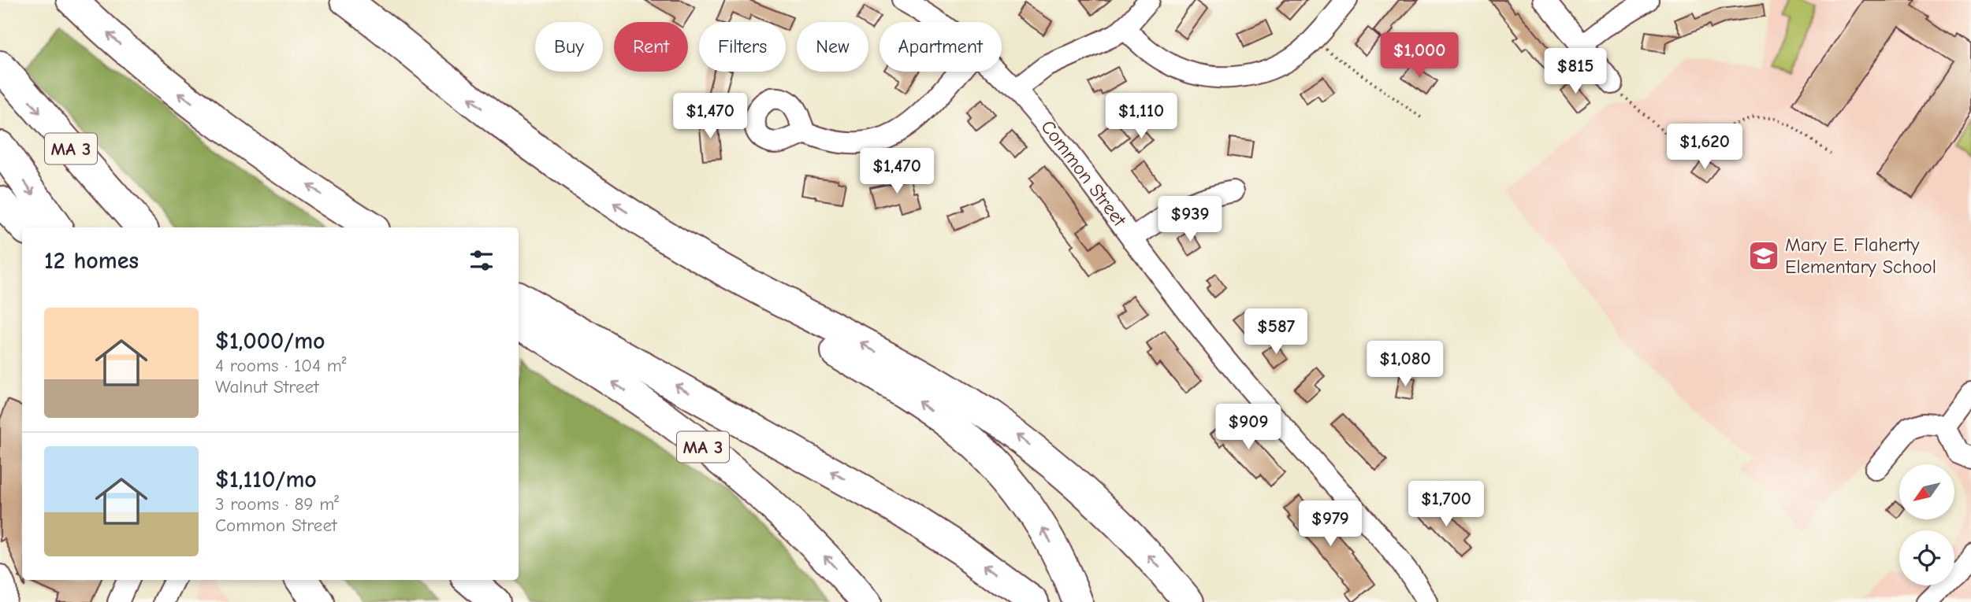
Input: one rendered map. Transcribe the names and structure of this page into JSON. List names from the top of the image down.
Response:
{
  "streets": {
    "highway": ["MA 3"],
    "street": ["Common Street"]
  },
  "places": {
    "school or university": ["Mary E. Flaherty Elementary School"]
  },
  "north": "bottom left",
  "page": {
    "chip": [
      "Buy",
      "Rent",
      "Filters",
      "New",
      "Apartment"
    ],
    "price": [
      "$1,000",
      "$815",
      "$1,470",
      "$1,110",
      "$1,620",
      "$1,470",
      "$939",
      "$587",
      "$1,080",
      "$909",
      "$1,700",
      "$979"
    ],
    "heading": "12 homes",
    "list": [
      {
        "name": "$1,000/mo",
        "note": "4 rooms · 104 m² · Walnut Street"
      },
      {
        "name": "$1,110/mo",
        "note": "3 rooms · 89 m² · Common Street"
      }
    ]
  }
}
